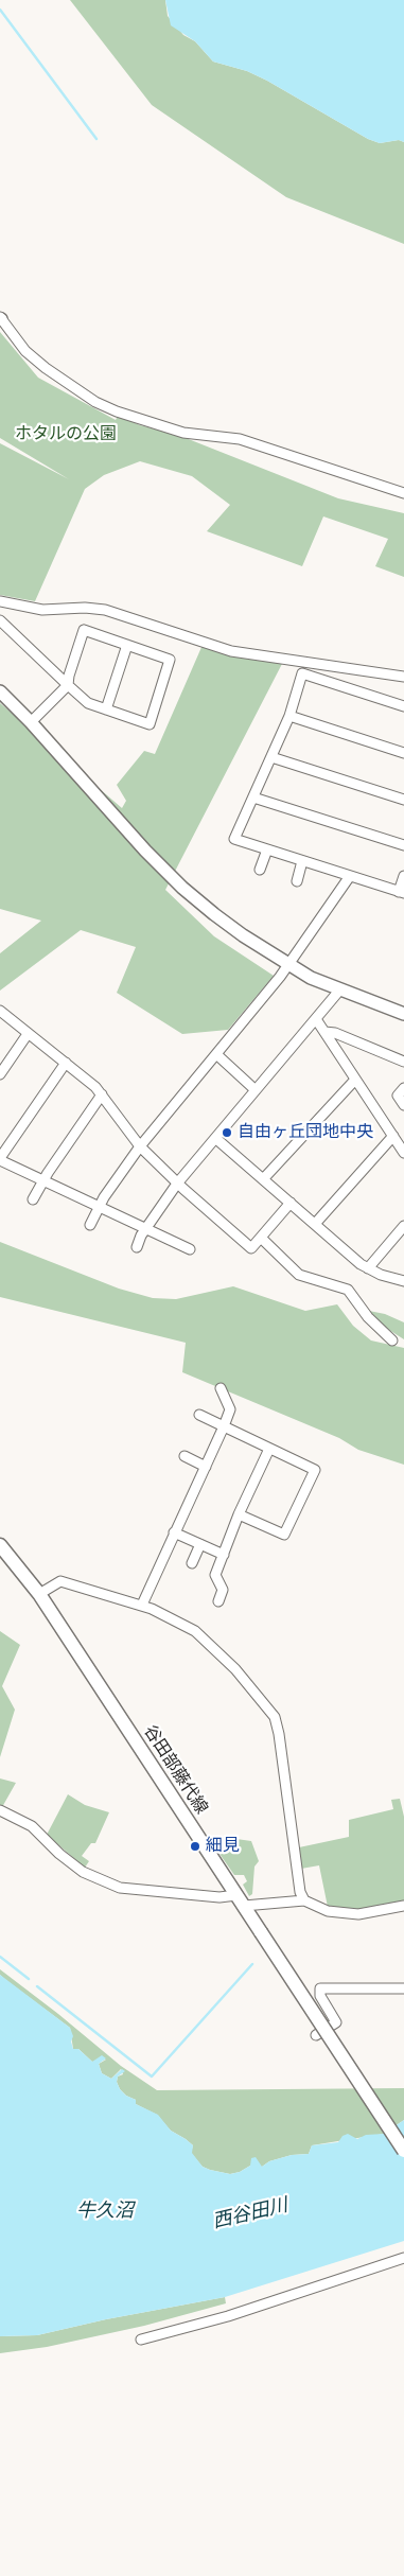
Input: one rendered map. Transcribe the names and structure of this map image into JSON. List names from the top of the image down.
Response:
{
  "streets": {
    "main road": ["谷田部藤代線"]
  },
  "water": ["牛久沼", "西谷田川"],
  "parks": ["ホタルの公園"],
  "places": ["自由ヶ丘団地中央", "細見"]
}
